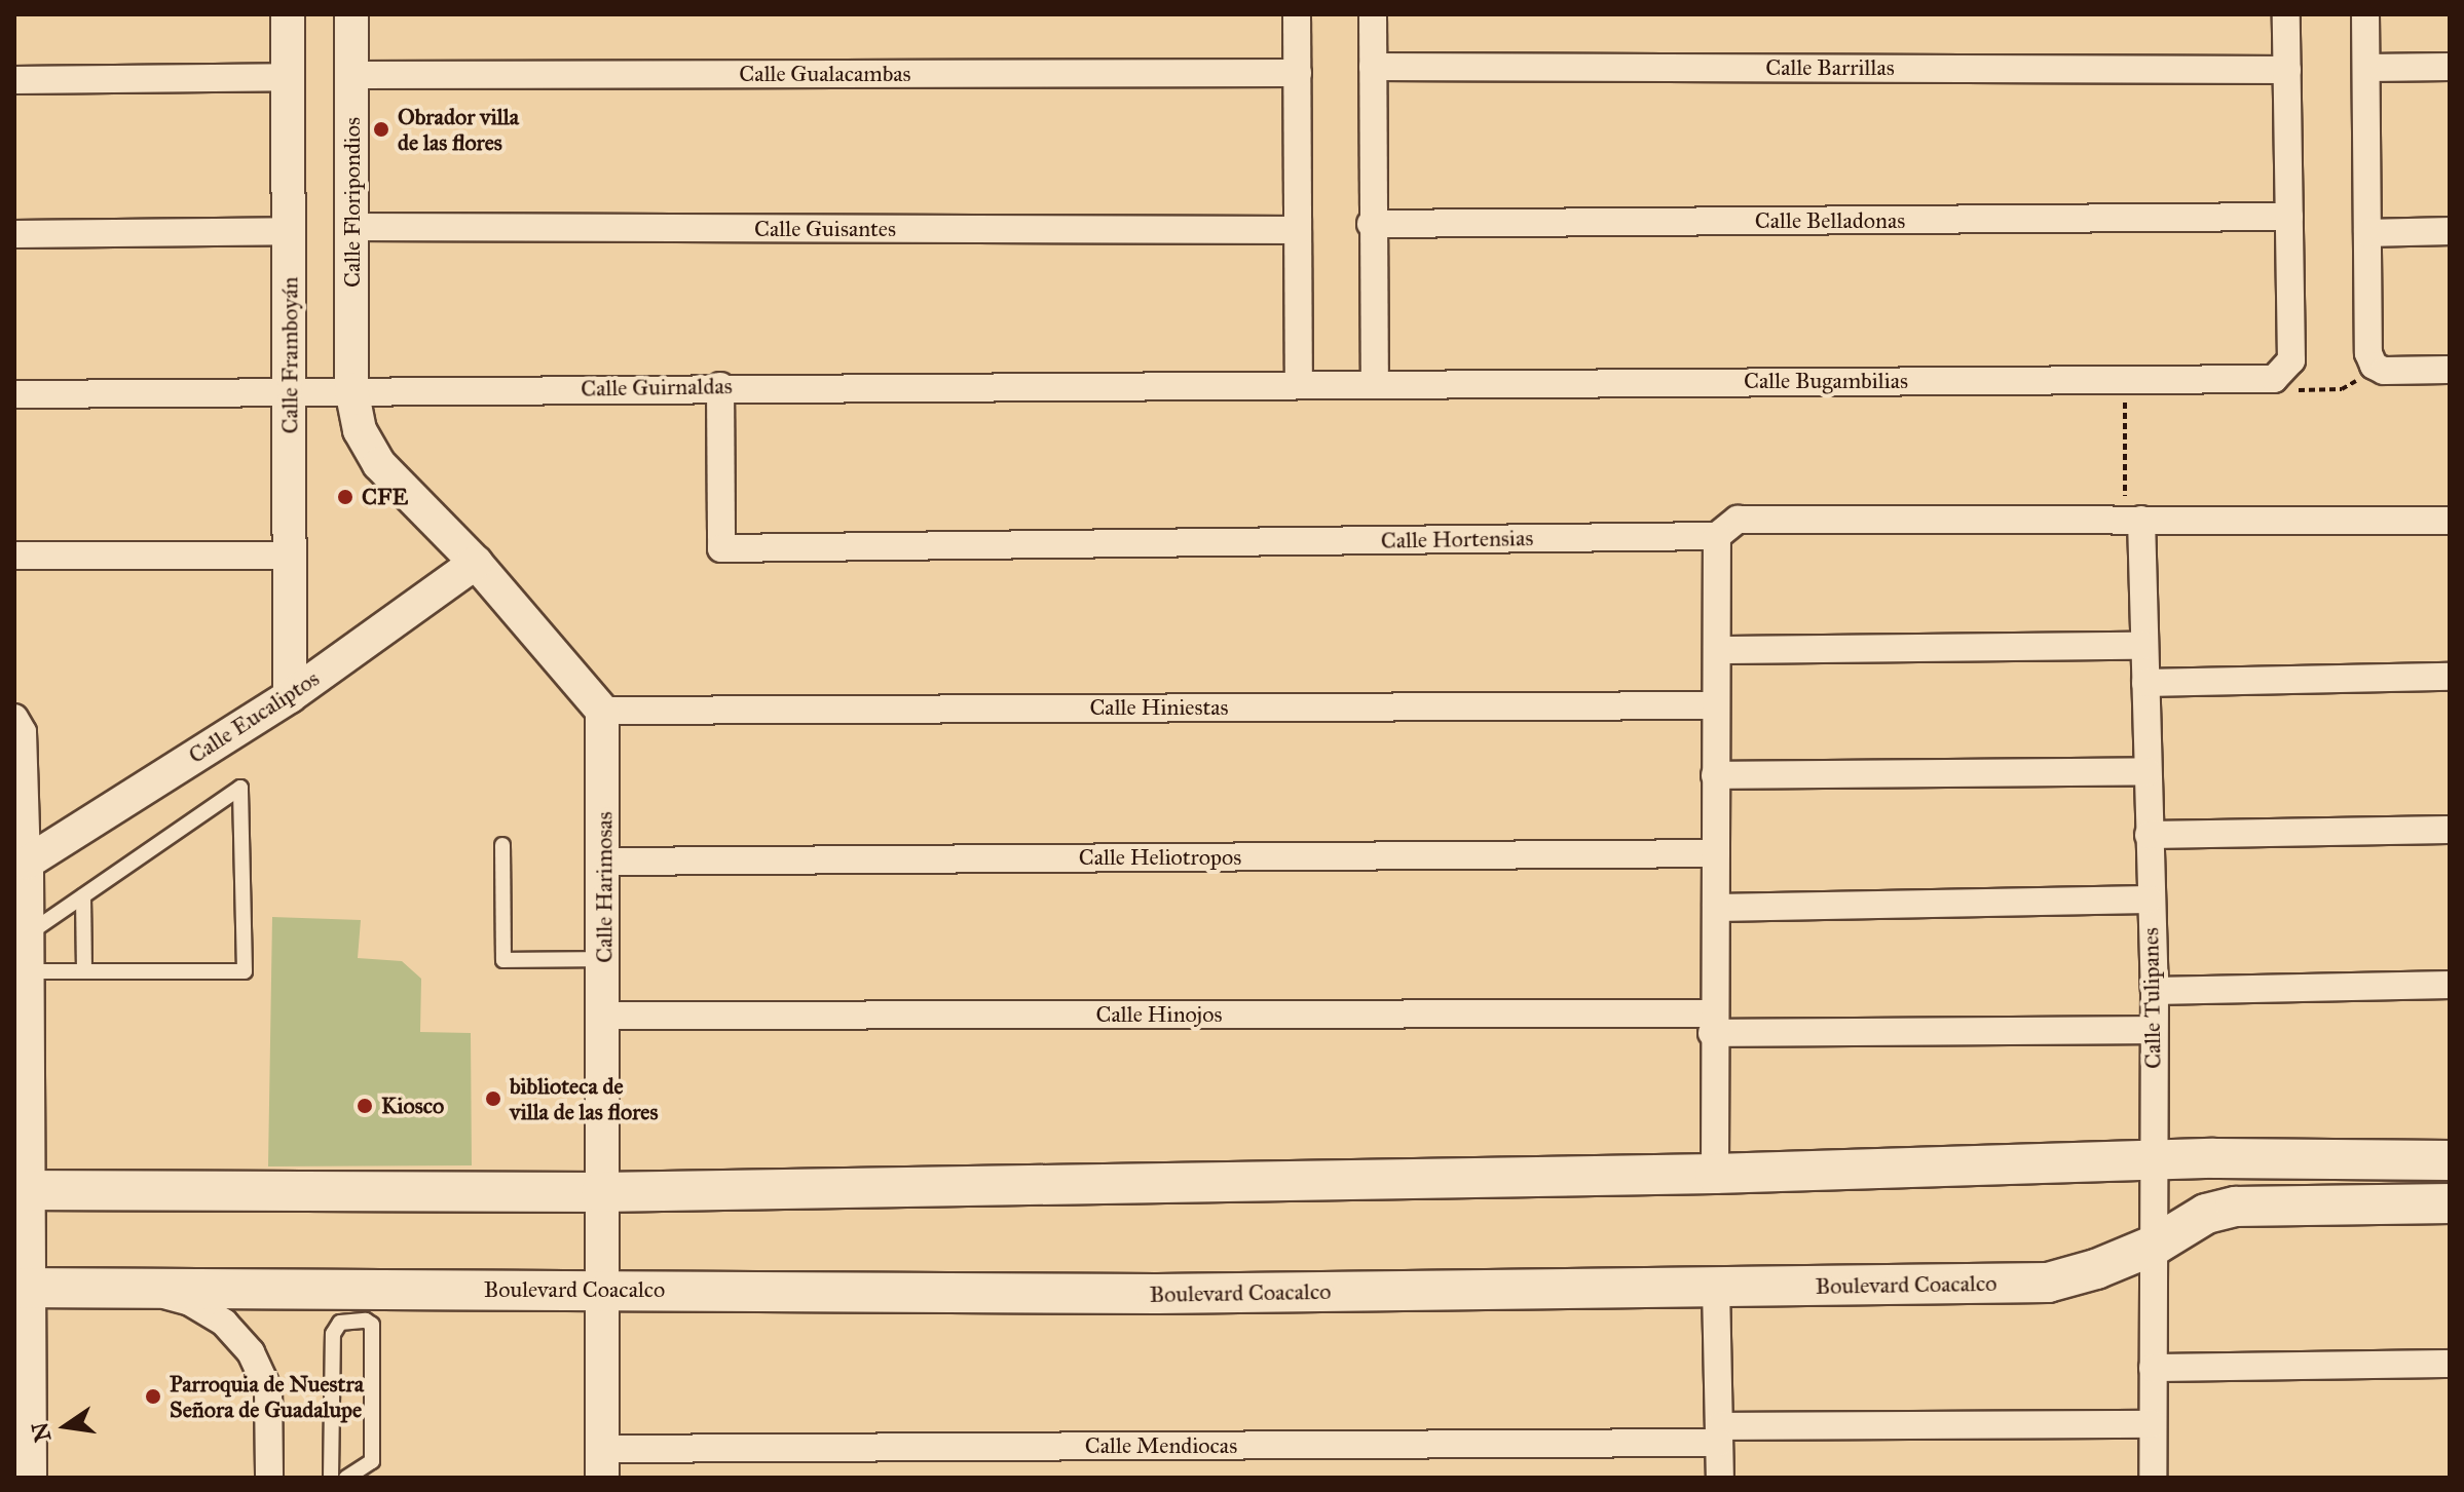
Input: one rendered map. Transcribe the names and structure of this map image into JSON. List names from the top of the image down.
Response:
{
  "streets": {
    "main road": ["Boulevard Coacalco"],
    "street": [
      "Calle Barrillas",
      "Calle Gualacambas",
      "Calle Floripondios",
      "Calle Belladonas",
      "Calle Guisantes",
      "Calle Framboyán",
      "Calle Bugambilias",
      "Calle Guirnaldas",
      "Calle Hortensias",
      "Calle Hiniestas",
      "Calle Eucaliptos",
      "Calle Heliotropos",
      "Calle Harimosas",
      "Calle Tulipanes",
      "Calle Hinojos",
      "Calle Mendiocas"
    ]
  },
  "crossings": [
    ["Calle Gualacambas", "Calle Floripondios"],
    ["Calle Floripondios", "Calle Guisantes"],
    ["Calle Floripondios", "Calle Guirnaldas"],
    ["Calle Framboyán", "Calle Guirnaldas"],
    ["Calle Framboyán", "Calle Eucaliptos"],
    ["Calle Bugambilias", "Calle Guirnaldas"],
    ["Calle Guirnaldas", "Calle Hortensias"],
    ["Calle Hiniestas", "Calle Harimosas"],
    ["Calle Heliotropos", "Calle Harimosas"],
    ["Calle Harimosas", "Calle Hinojos"],
    ["Calle Harimosas", "Boulevard Coacalco"],
    ["Calle Harimosas", "Calle Mendiocas"],
    ["Calle Tulipanes", "Calle Hinojos"],
    ["Calle Tulipanes", "Boulevard Coacalco"],
    ["Calle Tulipanes", "Calle Mendiocas"]
  ],
  "places": [
    "Obrador villa de las flores",
    "CFE",
    "biblioteca de villa de las flores",
    "Kiosco",
    "Parroquia de Nuestra Señora de Guadalupe"
  ],
  "north": "left"
}
